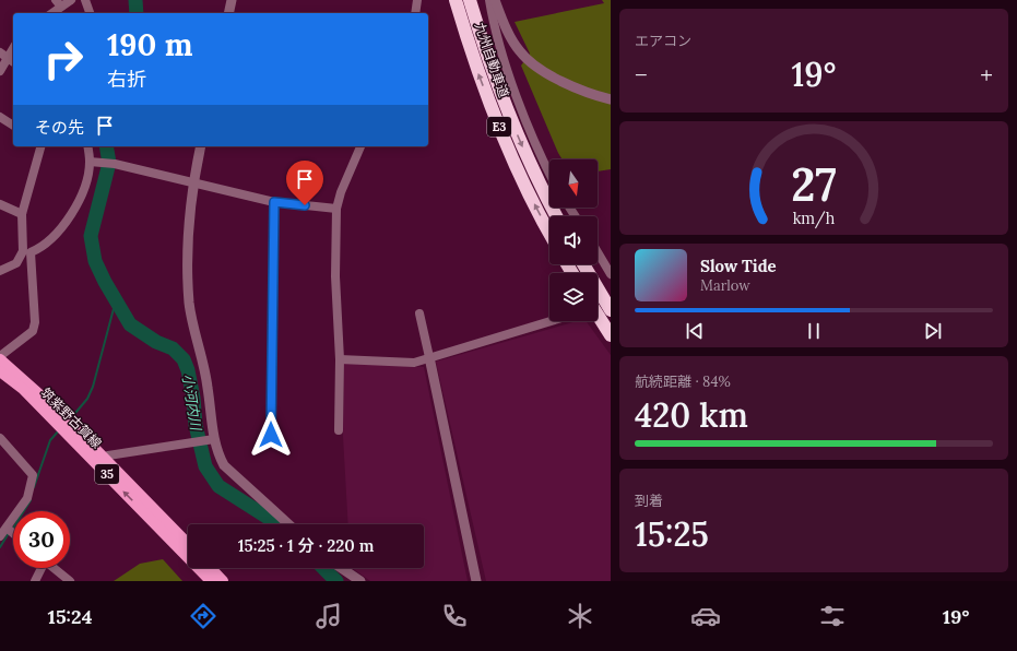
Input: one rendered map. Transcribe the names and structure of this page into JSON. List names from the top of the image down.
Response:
{
  "streets": {
    "highway": ["九州自動車道", "E3"],
    "main road": ["筑紫野古賀線", "35"]
  },
  "water": ["小河内川"],
  "north": "bottom",
  "page": {
    "tile": [
      "エアコン",
      ["航続距離 · 84%", "420 km"],
      ["到着", "15:25"]
    ],
    "turn": ["190 m", "右折"],
    "heat": ["−", "19°", "+"],
    "then": "その先",
    "song": ["Slow Tide", "Marlow"],
    "limit": "30",
    "trip": "15:25 · 1 分 · 220 m",
    "tabs": ["15:24", "19°"],
    "gauge": ["27", "km/h"]
  }
}
